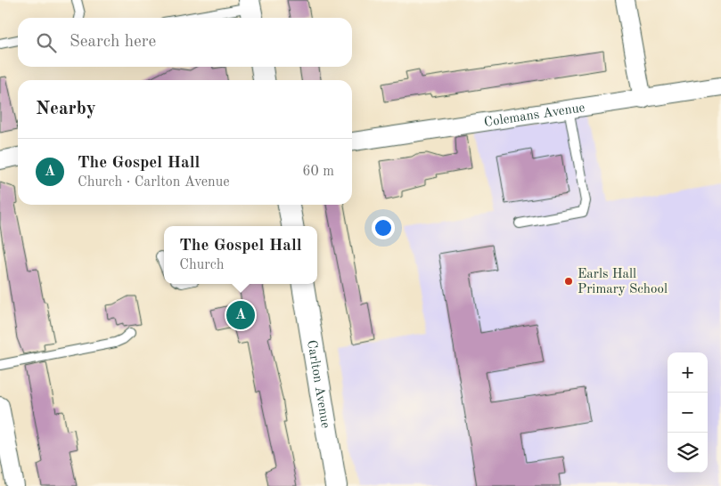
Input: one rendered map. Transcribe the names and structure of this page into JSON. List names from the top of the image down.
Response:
{
  "streets": {
    "street": ["Colemans Avenue", "Carlton Avenue"]
  },
  "places": ["Earls Hall Primary School"],
  "page": {
    "search": "Search here",
    "heading": "Nearby",
    "list": [
      {
        "mark": "A",
        "name": "The Gospel Hall",
        "note": "Church · Carlton Avenue",
        "value": "60 m"
      }
    ],
    "popup": ["The Gospel Hall", "Church"],
    "pins": "A",
    "map_buttons": ["+", "−"]
  }
}
